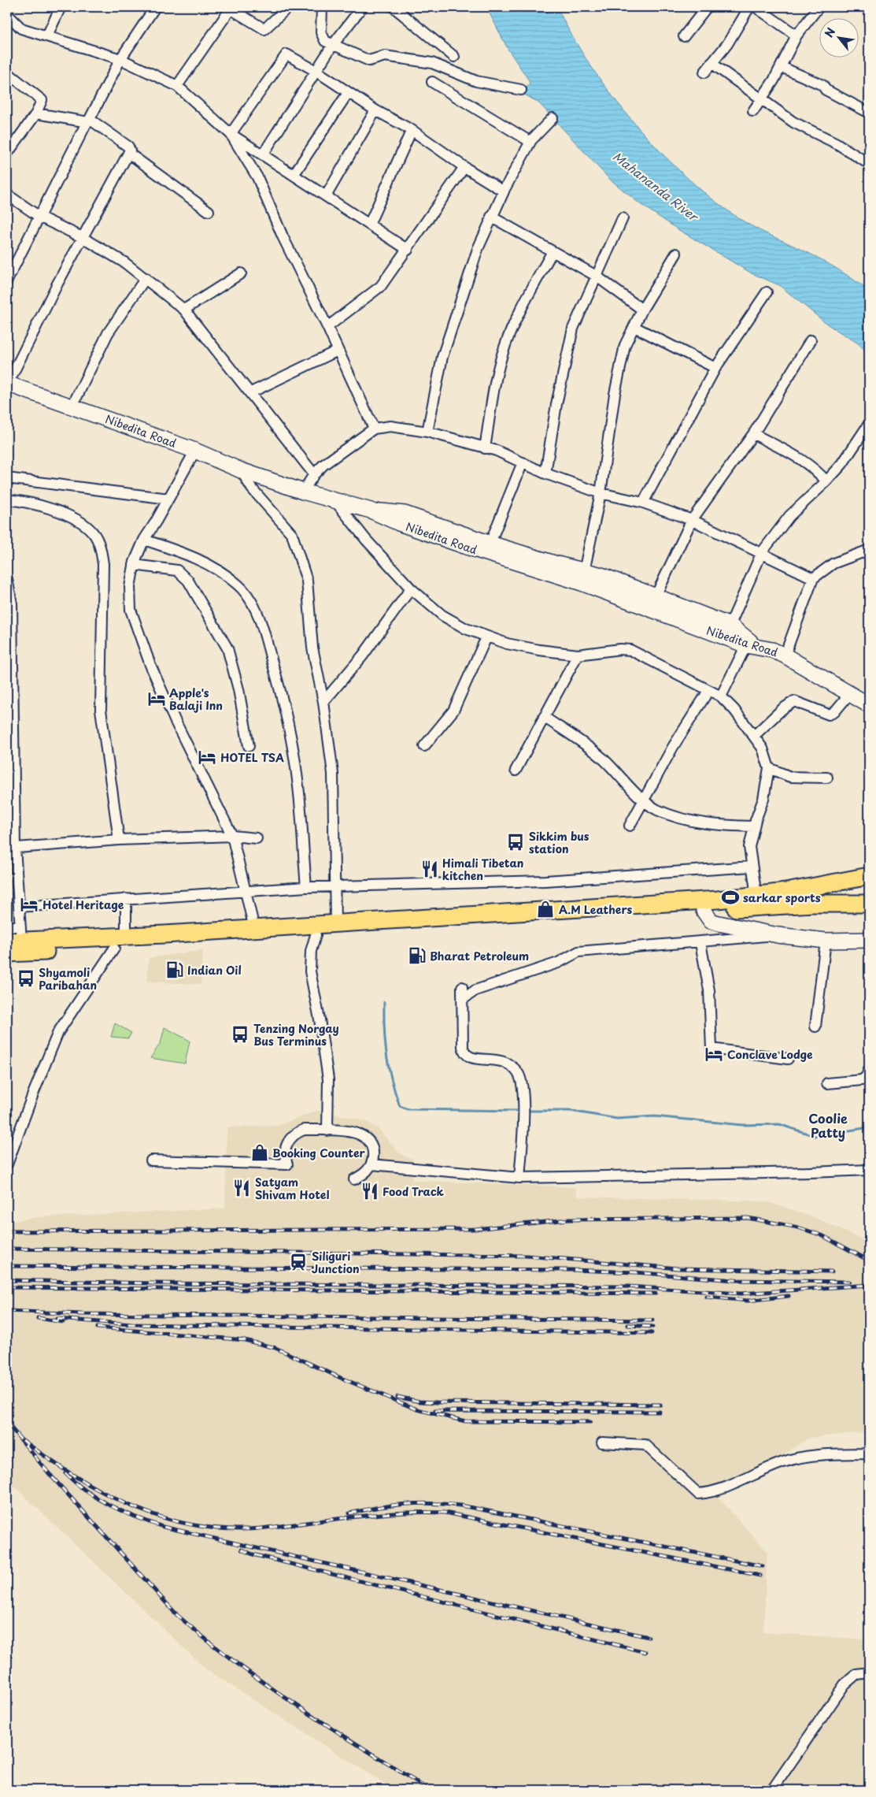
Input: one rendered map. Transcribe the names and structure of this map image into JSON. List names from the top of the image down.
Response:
{
  "streets": {
    "street": ["Nibedita Road"]
  },
  "districts": ["Coolie Patty"],
  "water": ["Mahananda River"],
  "places": {
    "hotel": [
      "Apple's Balaji Inn",
      "HOTEL TSA",
      "Hotel Heritage",
      "Conclave Lodge"
    ],
    "bus stop": ["Sikkim bus station", "Shyamoli Paribahan", "Tenzing Norgay Bus Terminus"],
    "restaurant": ["Himali Tibetan kitchen", "Satyam Shivam Hotel", "Food Track"],
    "sports": ["sarkar sports"],
    "shop": ["A.M Leathers", "Booking Counter"],
    "fuel station": ["Bharat Petroleum", "Indian Oil"],
    "station": ["Siliguri Junction"]
  },
  "north": "top left"
}
